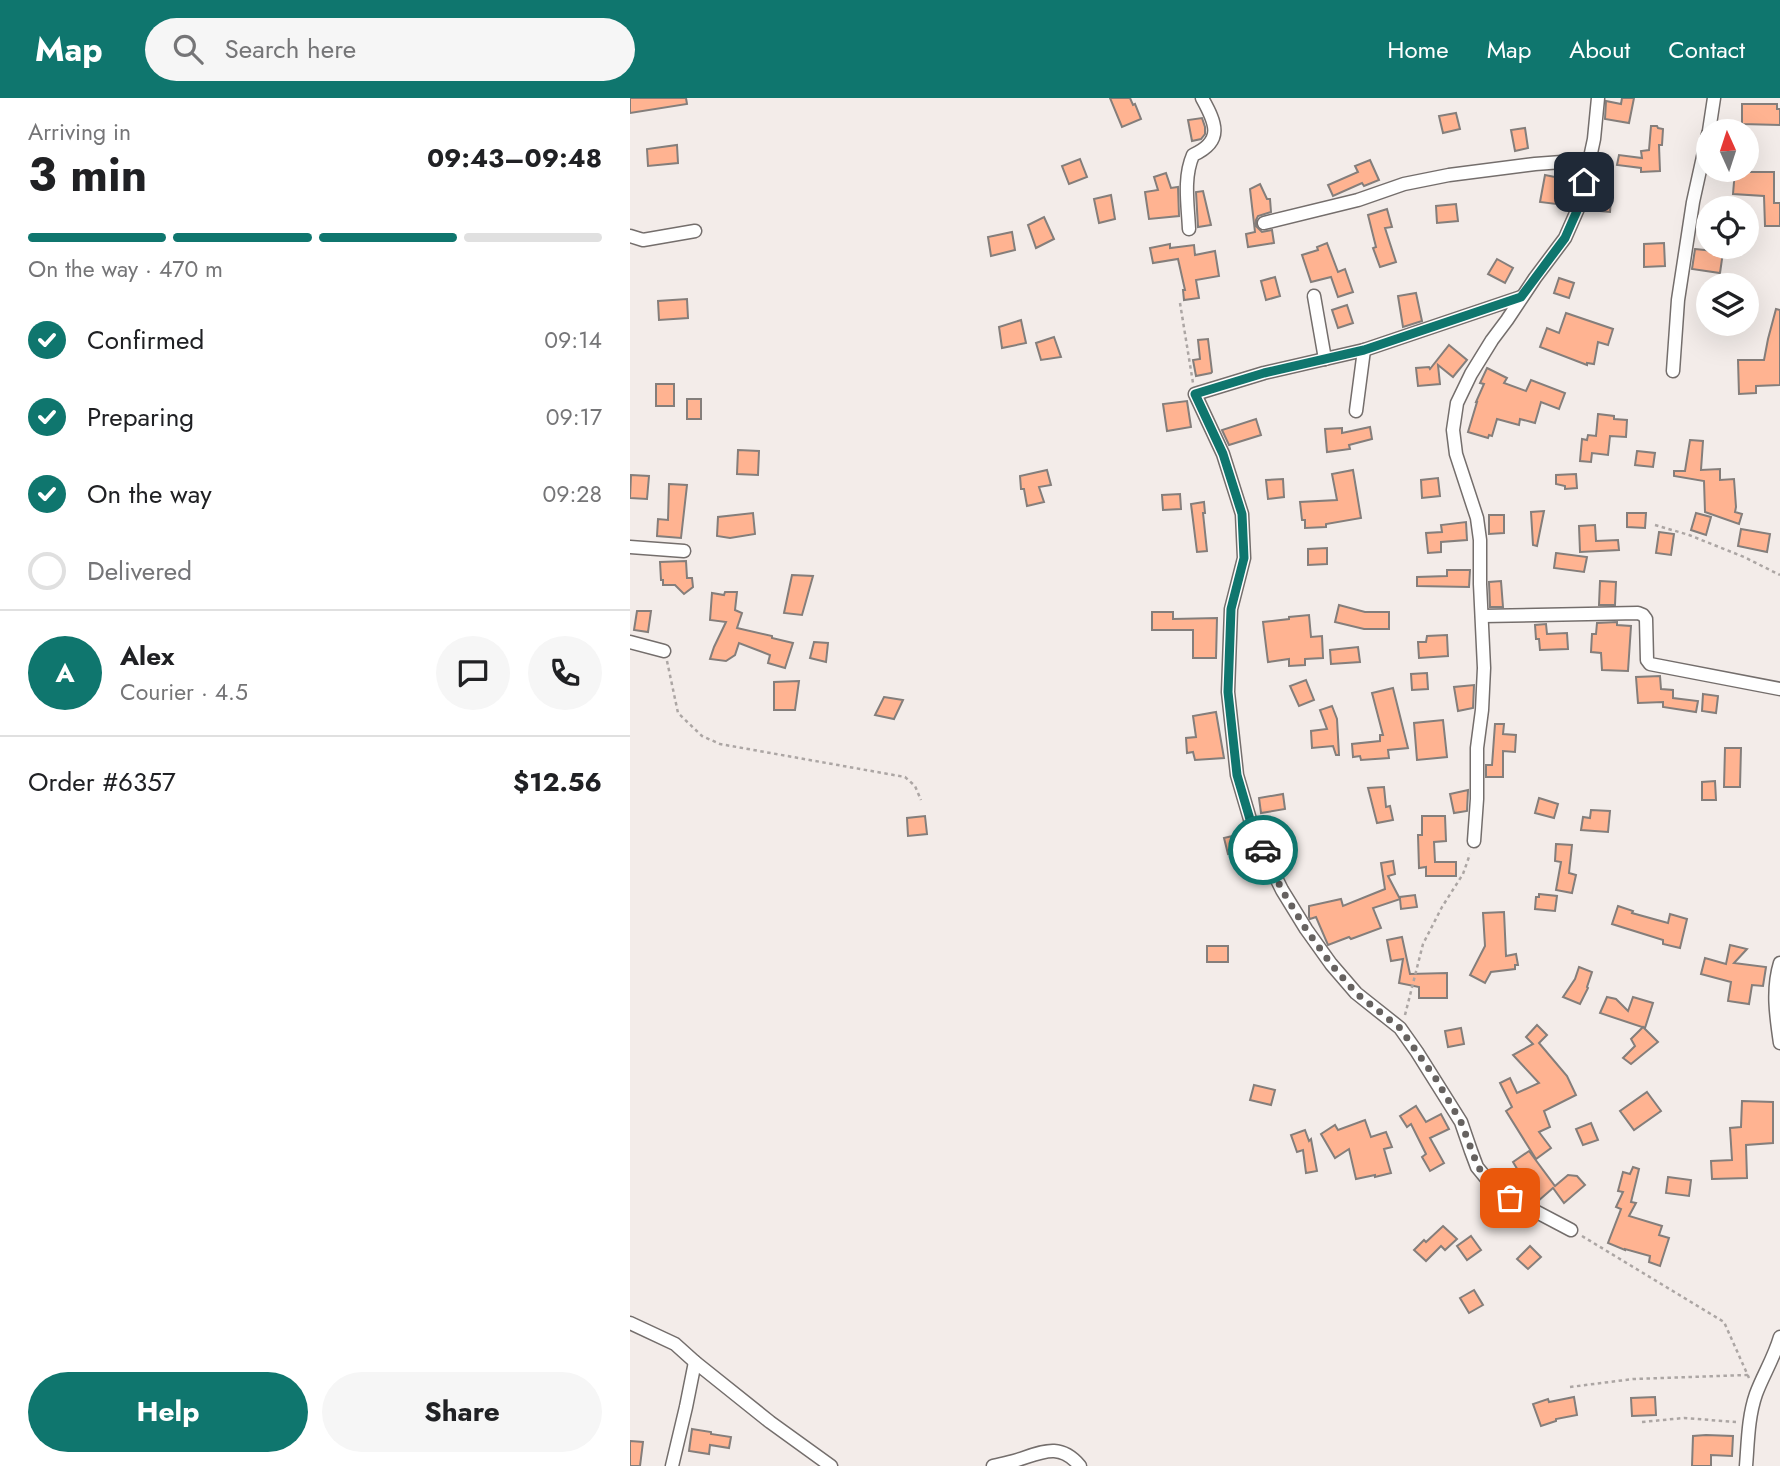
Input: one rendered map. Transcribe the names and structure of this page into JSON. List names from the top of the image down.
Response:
{
  "north": "top",
  "page": {
    "header": "Map",
    "search": "Search here",
    "nav": [
      "Home",
      "Map",
      "About",
      "Contact"
    ],
    "heading": ["3 min", "Arriving in", "09:43–09:48"],
    "panel": [
      "Alex",
      "Courier · 4.5",
      "Order #6357",
      "$12.56"
    ],
    "bar": "On the way · 470 m",
    "list": [
      ["Confirmed", "09:14"],
      ["Preparing", "09:17"],
      ["On the way", "09:28"],
      "Delivered"
    ],
    "round": "A",
    "buttons": ["Help", "Share"]
  }
}
